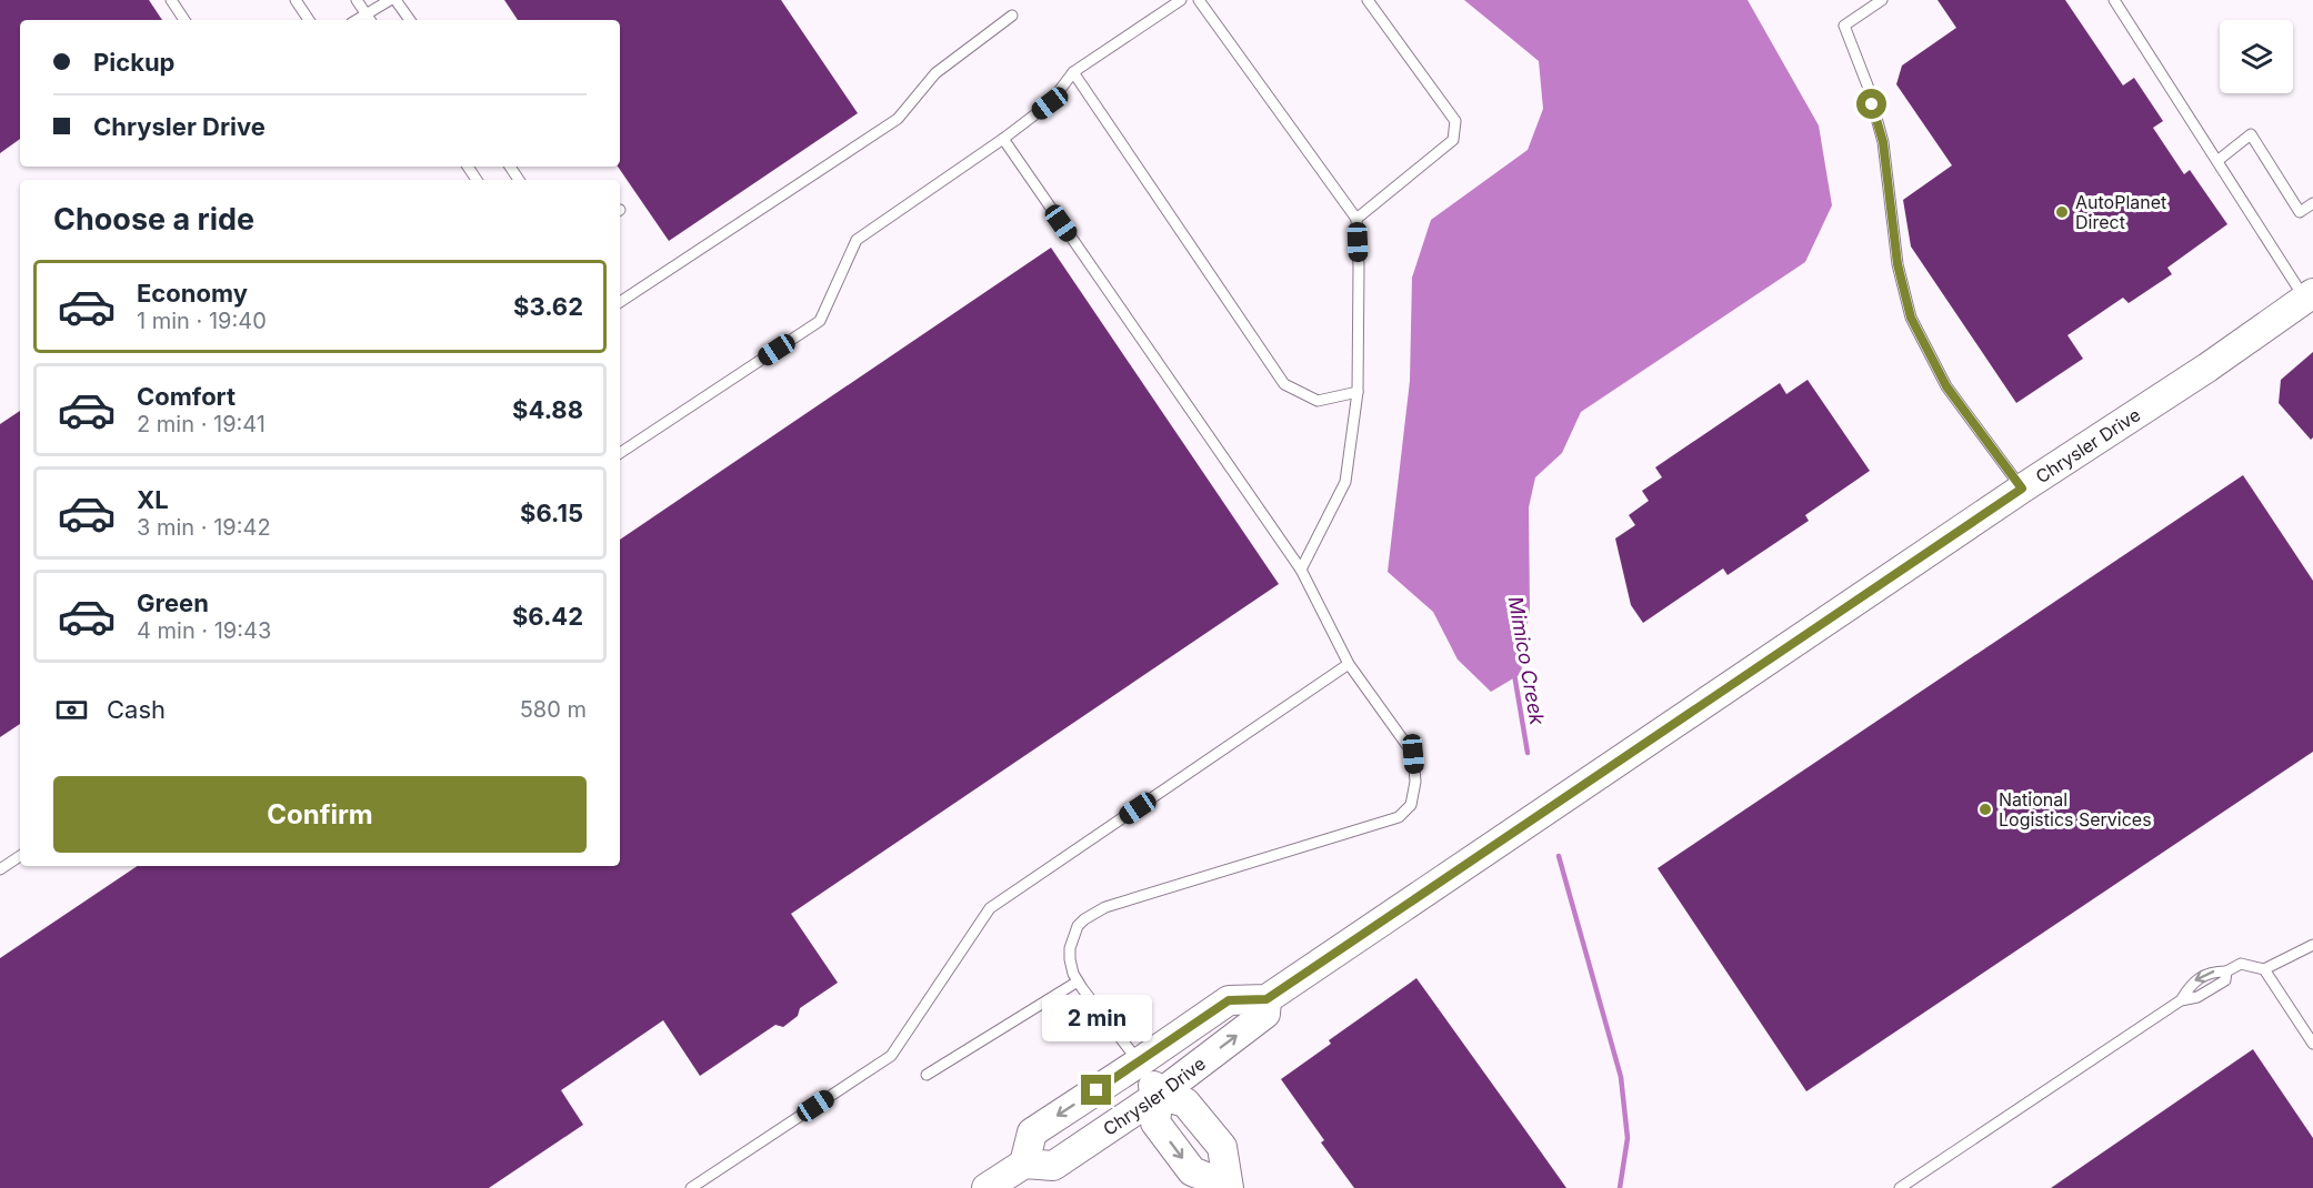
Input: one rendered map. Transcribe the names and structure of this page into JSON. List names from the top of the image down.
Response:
{
  "streets": {
    "street": ["Chrysler Drive"]
  },
  "water": ["Mimico Creek"],
  "places": ["AutoPlanet Direct", "National Logistics Services"],
  "page": {
    "banner": ["Pickup", "Chrysler Drive"],
    "heading": "Choose a ride",
    "list": [
      {
        "name": "Economy",
        "note": "1 min · 19:40",
        "value": "$3.62"
      },
      {
        "name": "Comfort",
        "note": "2 min · 19:41",
        "value": "$4.88"
      },
      {
        "name": "XL",
        "note": "3 min · 19:42",
        "value": "$6.15"
      },
      {
        "name": "Green",
        "note": "4 min · 19:43",
        "value": "$6.42"
      }
    ],
    "pay": ["Cash", "580 m"],
    "buttons": "Confirm",
    "bubble": "2 min"
  }
}
